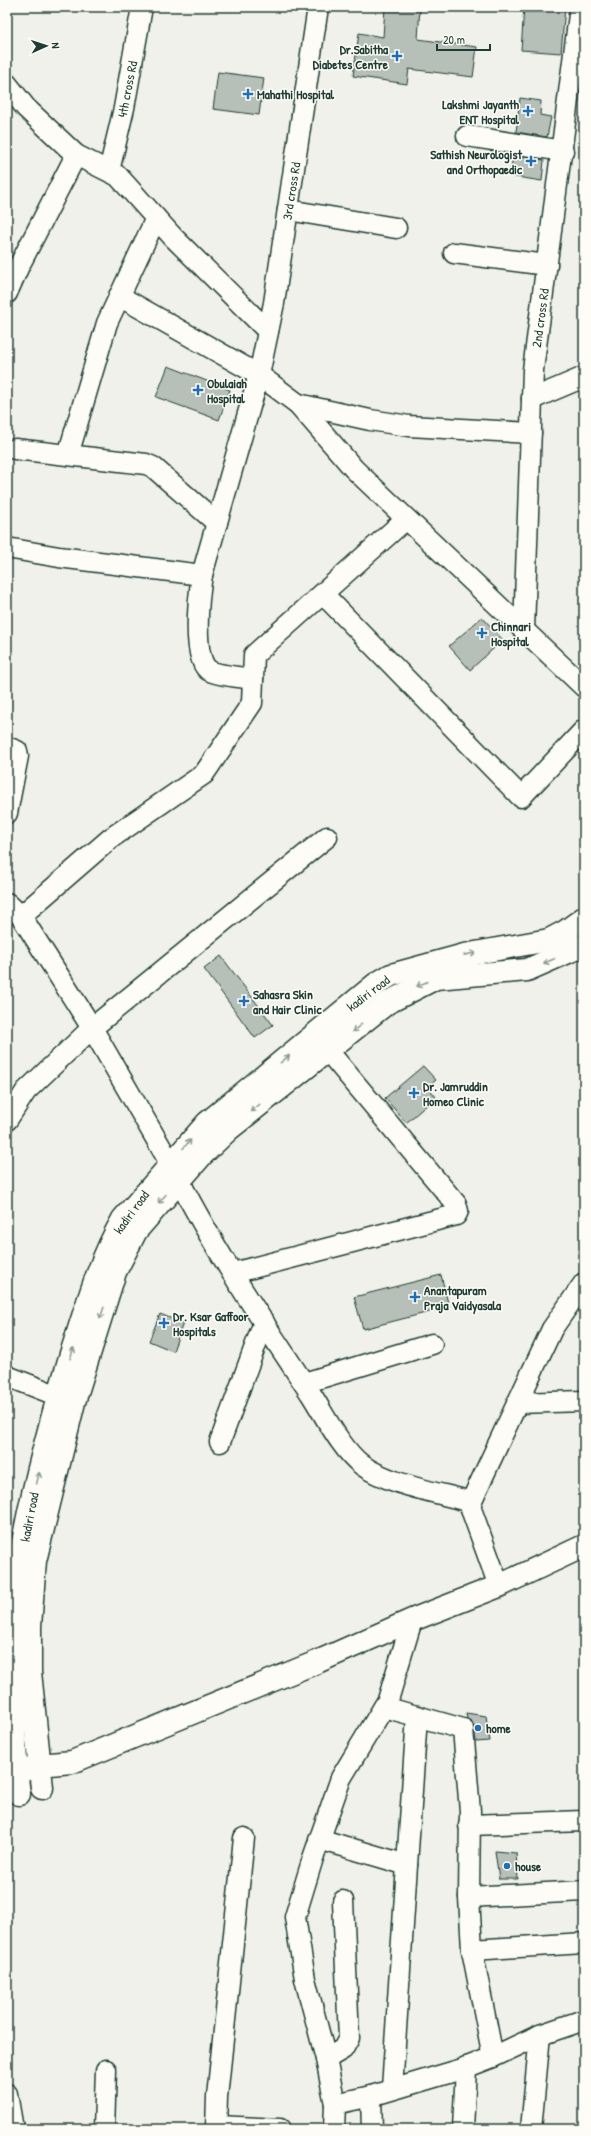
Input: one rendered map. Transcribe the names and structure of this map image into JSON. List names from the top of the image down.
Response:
{
  "streets": {
    "main road": ["kadiri road"],
    "street": ["4th cross Rd", "3rd cross Rd", "2nd cross Rd"]
  },
  "places": {
    "health": [
      "Dr.Sabitha Diabetes Centre",
      "Mahathi Hospital",
      "Lakshmi Jayanth ENT Hospital",
      "Sathish Neurologist and Orthopaedic",
      "Obulaiah Hospital",
      "Chinnari Hospital",
      "Sahasra Skin and Hair Clinic",
      "Dr. Jamruddin Homeo Clinic",
      "Anantapuram Praja Vaidyasala",
      "Dr. Ksar Gaffoor Hospitals"
    ],
    "other": ["home", "house"]
  },
  "scale_bar": "20 m",
  "north": "right"
}
